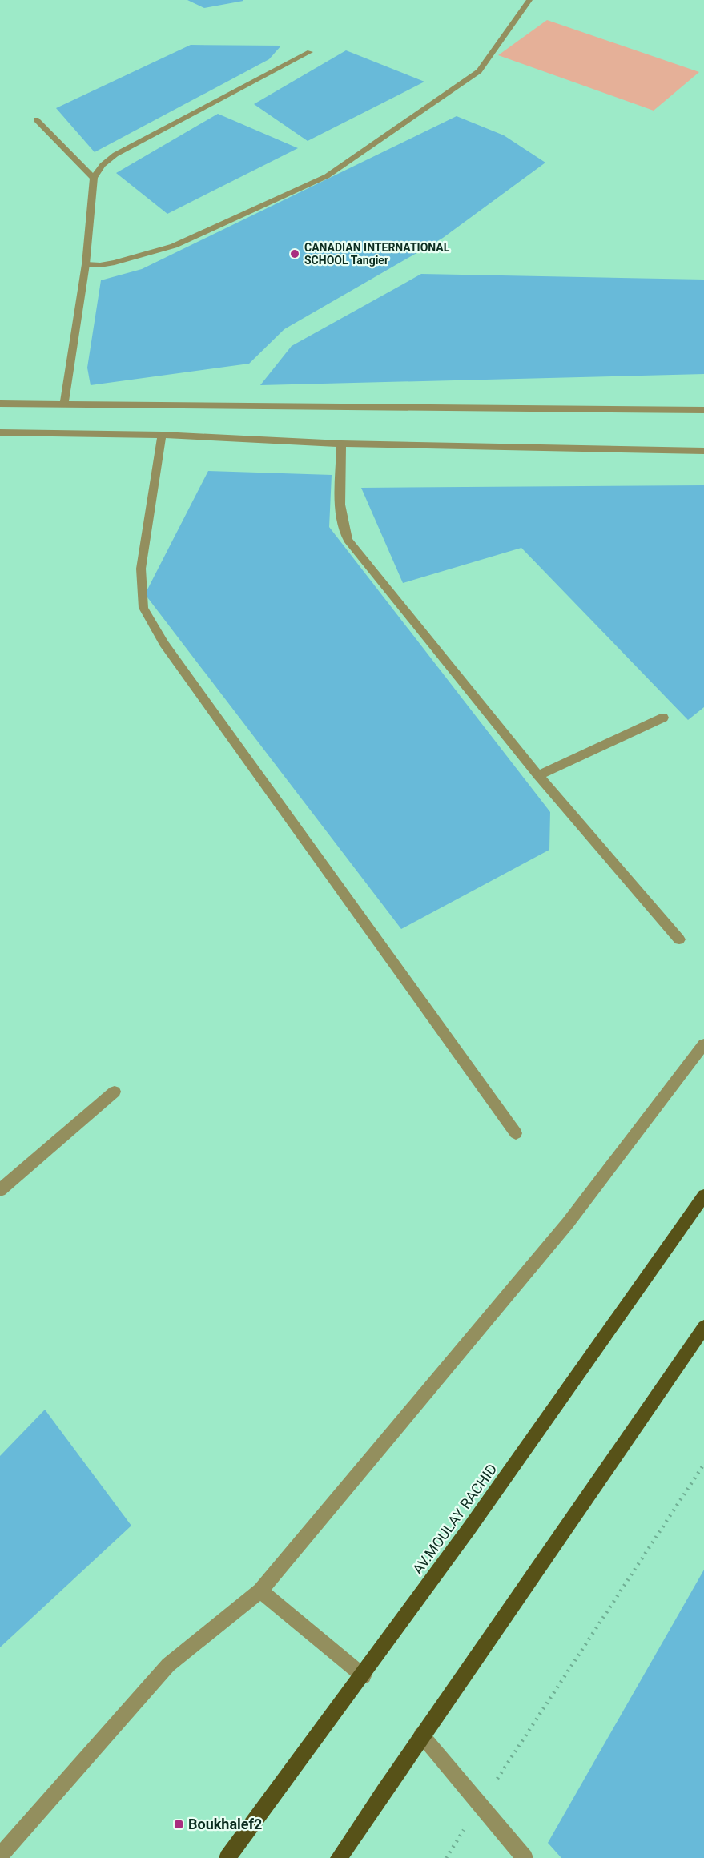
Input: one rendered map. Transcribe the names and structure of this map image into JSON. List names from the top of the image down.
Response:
{
  "streets": {
    "main road": ["AV.MOULAY RACHID"]
  },
  "places": {
    "other": ["CANADIAN INTERNATIONAL SCHOOL Tangier"],
    "transit": ["Boukhalef2"]
  }
}
